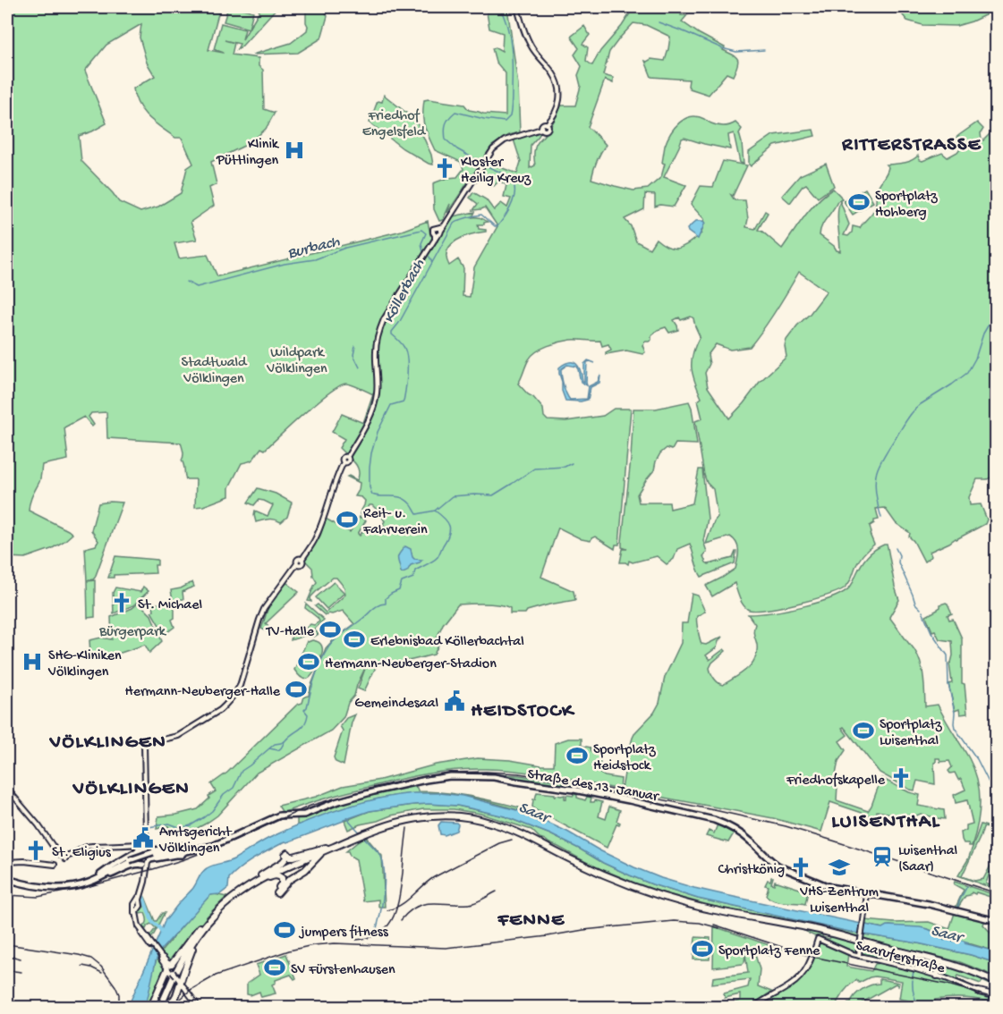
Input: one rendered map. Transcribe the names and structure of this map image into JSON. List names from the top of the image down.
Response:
{
  "streets": {
    "main road": ["Straße des 13. Januar", "Saaruferstraße"]
  },
  "districts": [
    "RITTERSTRASSE",
    "HEIDSTOCK",
    "VÖLKLINGEN",
    "VÖLKLINGEN",
    "LUISENTHAL",
    "FENNE"
  ],
  "water": ["Burbach", "Köllerbach", "Saar"],
  "parks": [
    "Friedhof Engelsfeld",
    "Wildpark Völklingen",
    "Stadtwald Völklingen",
    "Bürgerpark"
  ],
  "places": {
    "hospital": ["Klinik Püttlingen", "SHG-Kliniken Völklingen"],
    "church": [
      "Kloster Heilig Kreuz",
      "St. Michael",
      "Friedhofskapelle",
      "St. Eligius",
      "Christkönig"
    ],
    "sports": [
      "Sportplatz Hohberg",
      "Reit- u. Fahrverein",
      "TV-Halle",
      "Erlebnisbad Köllerbachtal",
      "Hermann-Neuberger-Stadion",
      "Hermann-Neuberger-Halle",
      "Sportplatz Luisenthal",
      "Sportplatz Heidstock",
      "jumpers fitness",
      "Sportplatz Fenne",
      "SV Fürstenhausen"
    ],
    "public building": ["Gemeindesaal", "Amtsgericht Völklingen"],
    "station": ["Luisenthal (Saar)"],
    "school or university": ["VHS-Zentrum Luisenthal"]
  }
}
